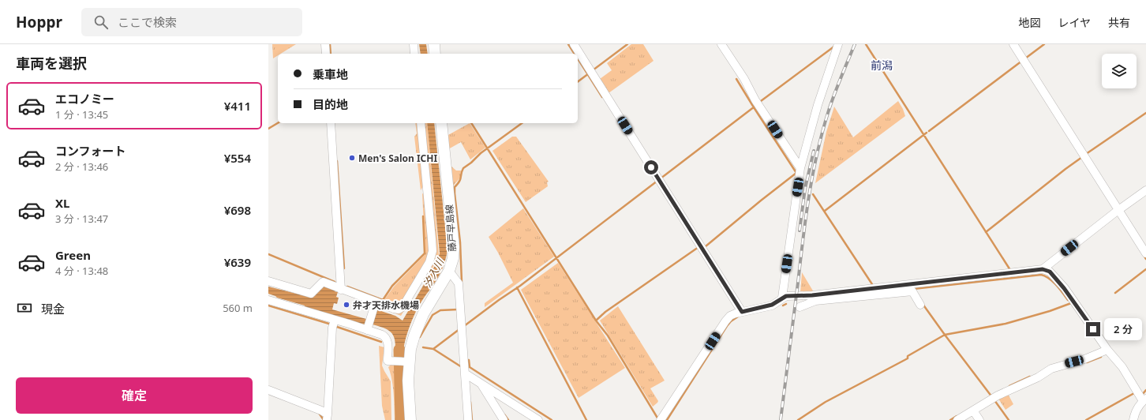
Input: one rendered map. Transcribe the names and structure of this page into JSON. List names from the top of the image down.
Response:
{
  "streets": {
    "main road": ["藤戸早島線"]
  },
  "districts": ["前潟"],
  "water": ["汐入川"],
  "places": ["Men's Salon ICHI", "弁才天排水機場"],
  "page": {
    "header": "Hoppr",
    "search": "ここで検索",
    "nav": ["地図", "レイヤ", "共有"],
    "heading": "車両を選択",
    "banner": ["乗車地", "目的地"],
    "list": [
      {
        "name": "エコノミー",
        "note": "1 分 · 13:45",
        "value": "¥411"
      },
      {
        "name": "コンフォート",
        "note": "2 分 · 13:46",
        "value": "¥554"
      },
      {
        "name": "XL",
        "note": "3 分 · 13:47",
        "value": "¥698"
      },
      {
        "name": "Green",
        "note": "4 分 · 13:48",
        "value": "¥639"
      }
    ],
    "pay": ["現金", "560 m"],
    "bubble": "2 分",
    "buttons": "確定"
  }
}
